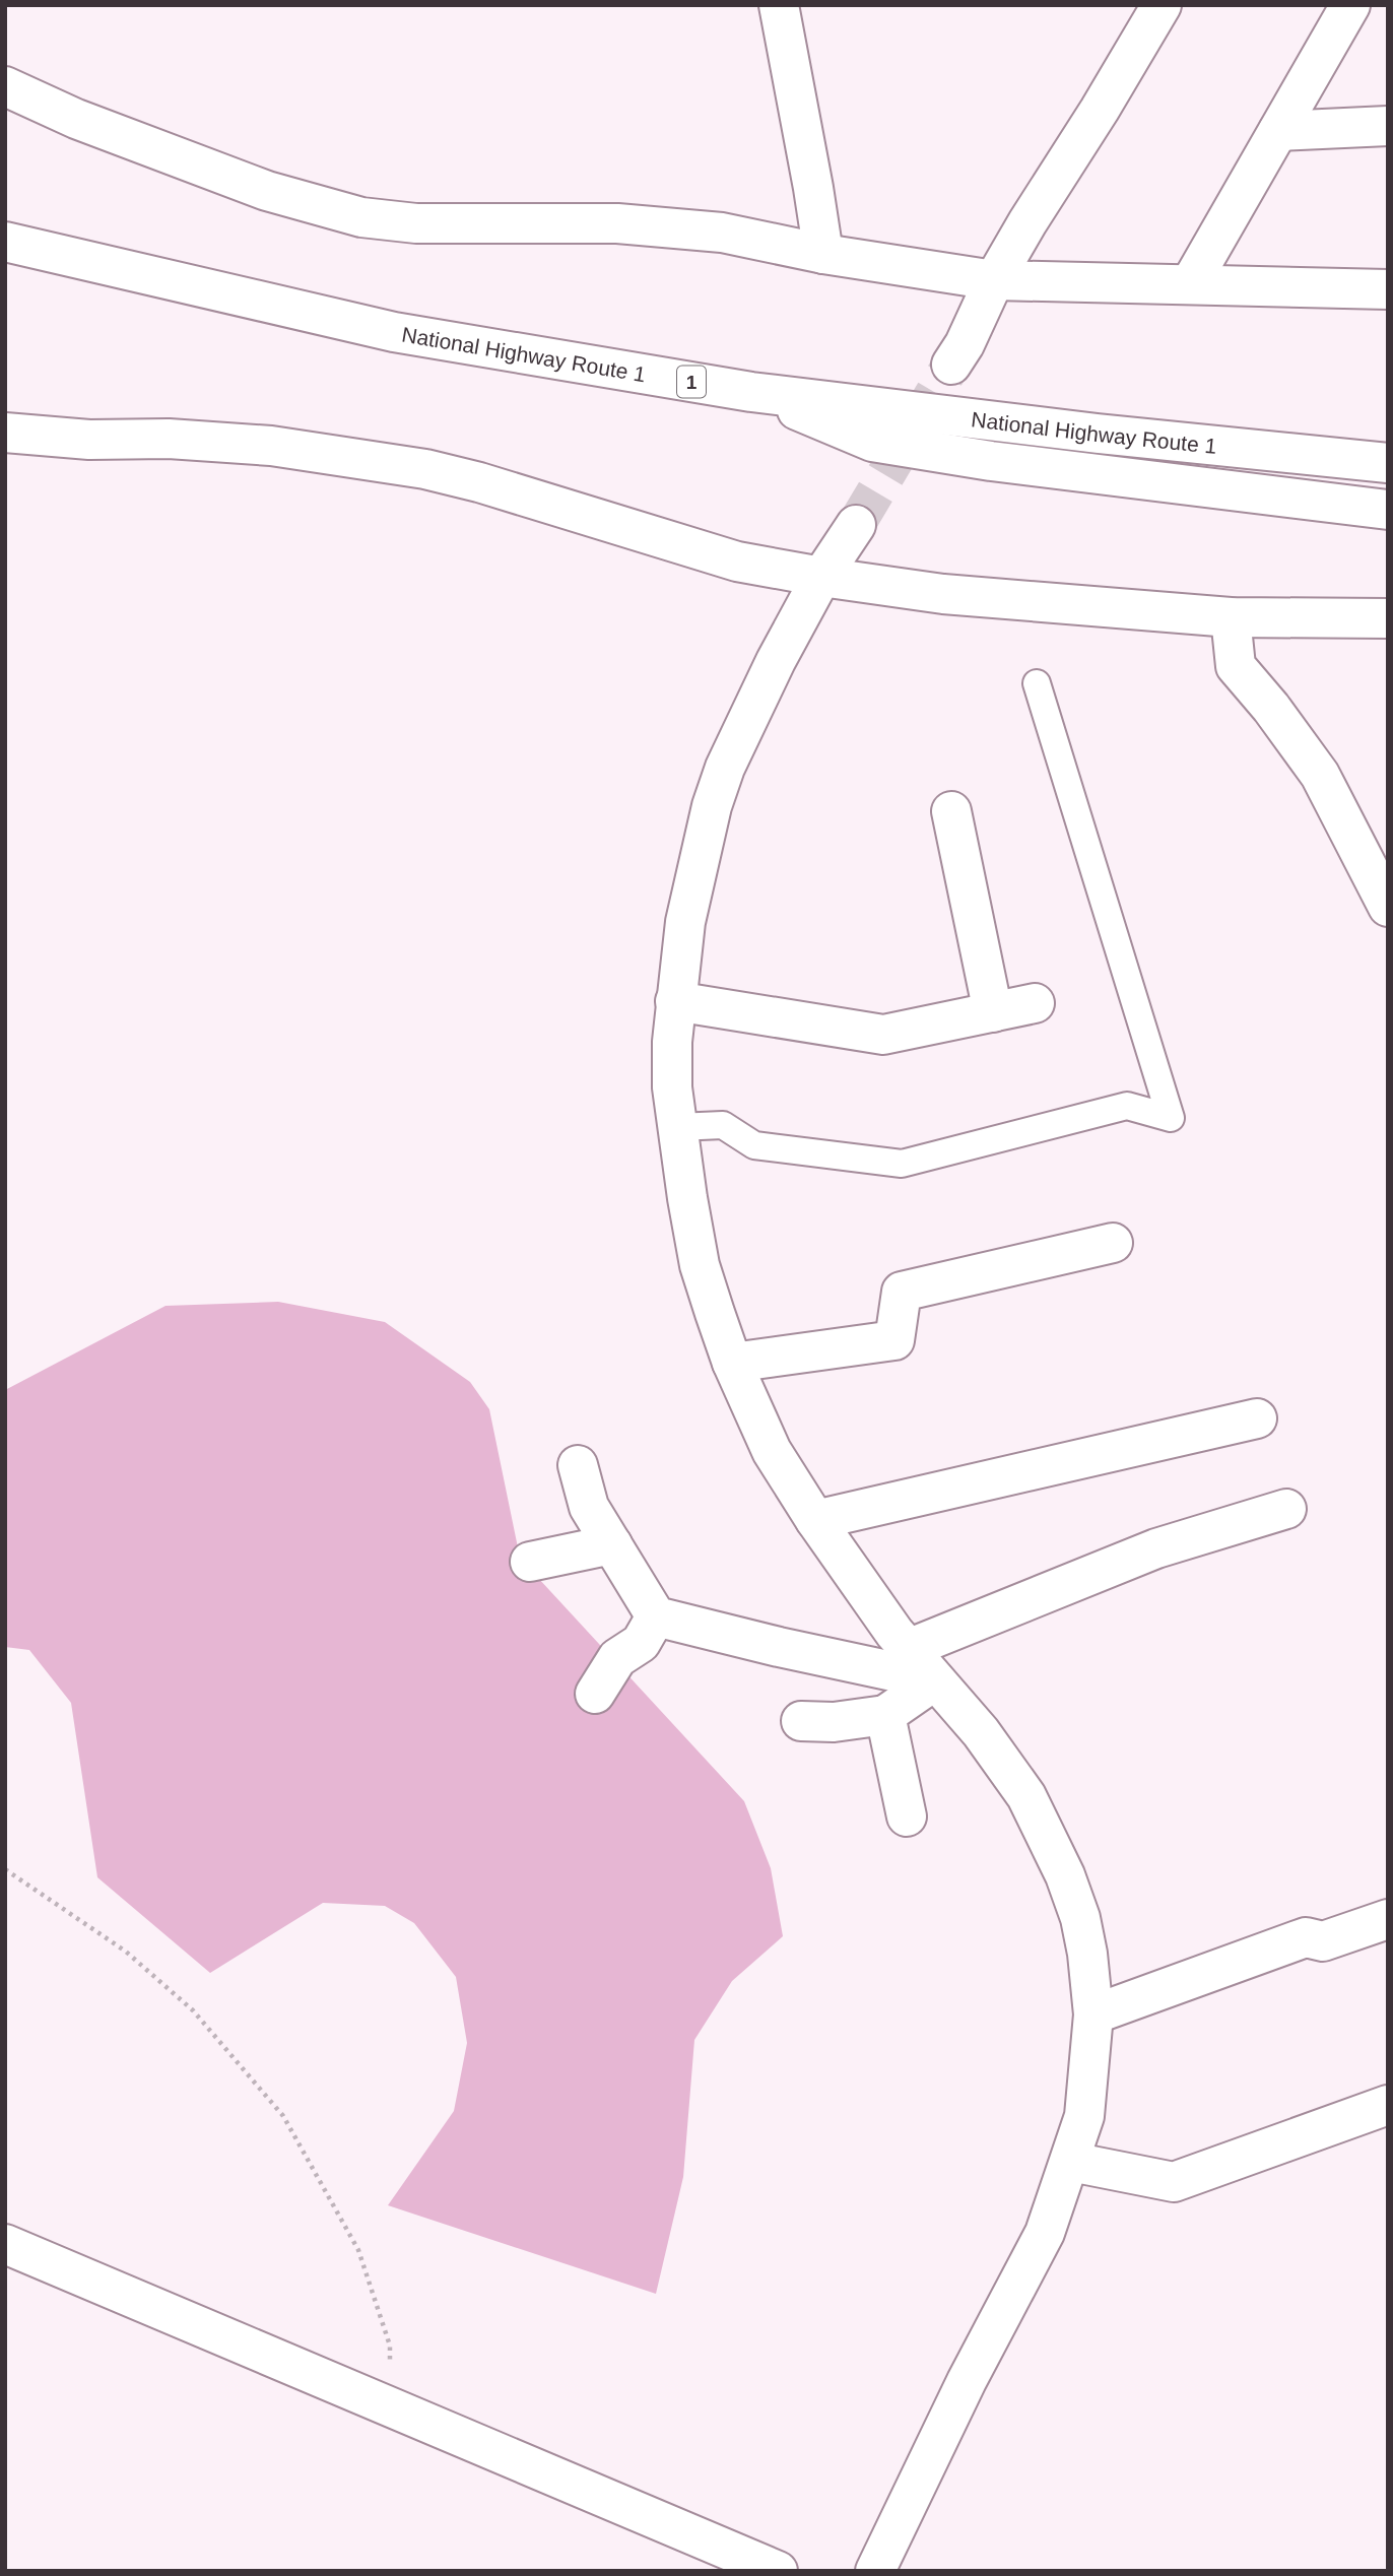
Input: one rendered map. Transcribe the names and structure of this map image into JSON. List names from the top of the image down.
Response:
{
  "streets": {
    "main road": ["National Highway Route 1", "1"]
  },
  "crossings": [
    ["National Highway Route 1", "1"]
  ]
}
